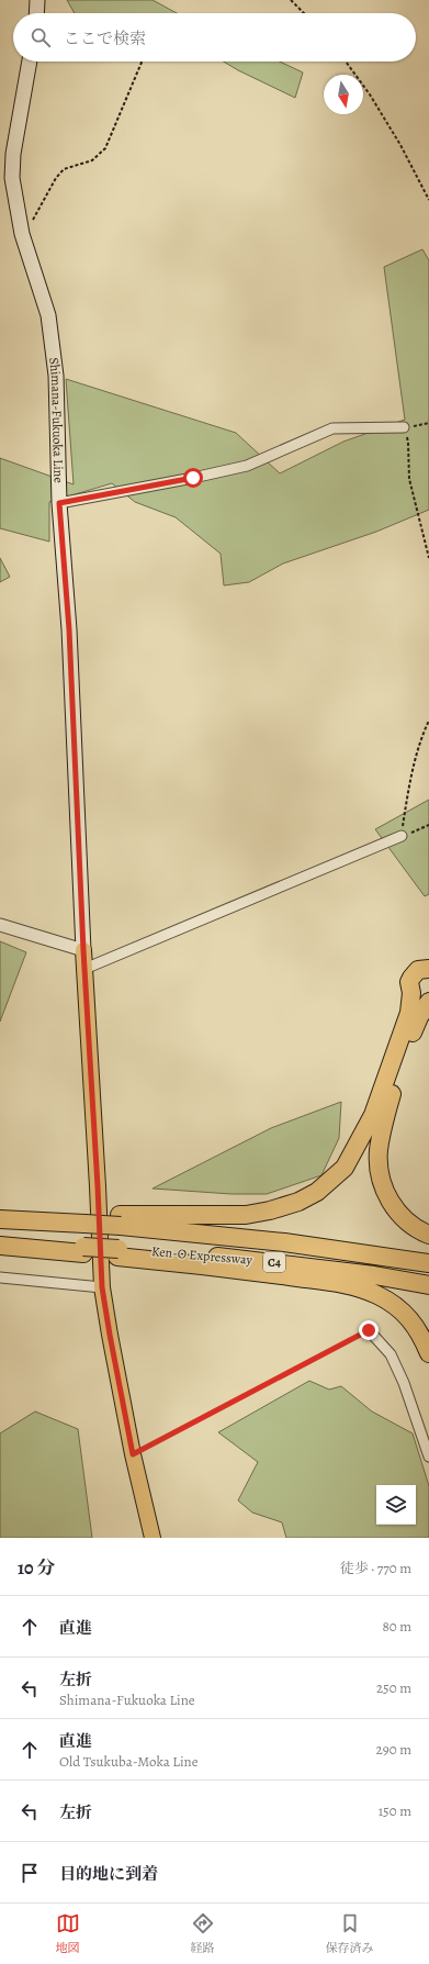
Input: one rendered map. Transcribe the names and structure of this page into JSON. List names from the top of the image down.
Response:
{
  "streets": {
    "highway": ["Ken-O Expressway", "C4"],
    "main road": ["Shimana-Fukuoka Line"]
  },
  "north": "bottom",
  "page": {
    "search": "ここで検索",
    "heading": ["10 分", "徒歩 · 770 m"],
    "list": [
      ["直進", "80 m"],
      ["左折", "Shimana-Fukuoka Line", "250 m"],
      ["直進", "Old Tsukuba-Moka Line", "290 m"],
      ["左折", "150 m"],
      "目的地に到着"
    ],
    "nav": ["地図", "経路", "保存済み"]
  }
}
